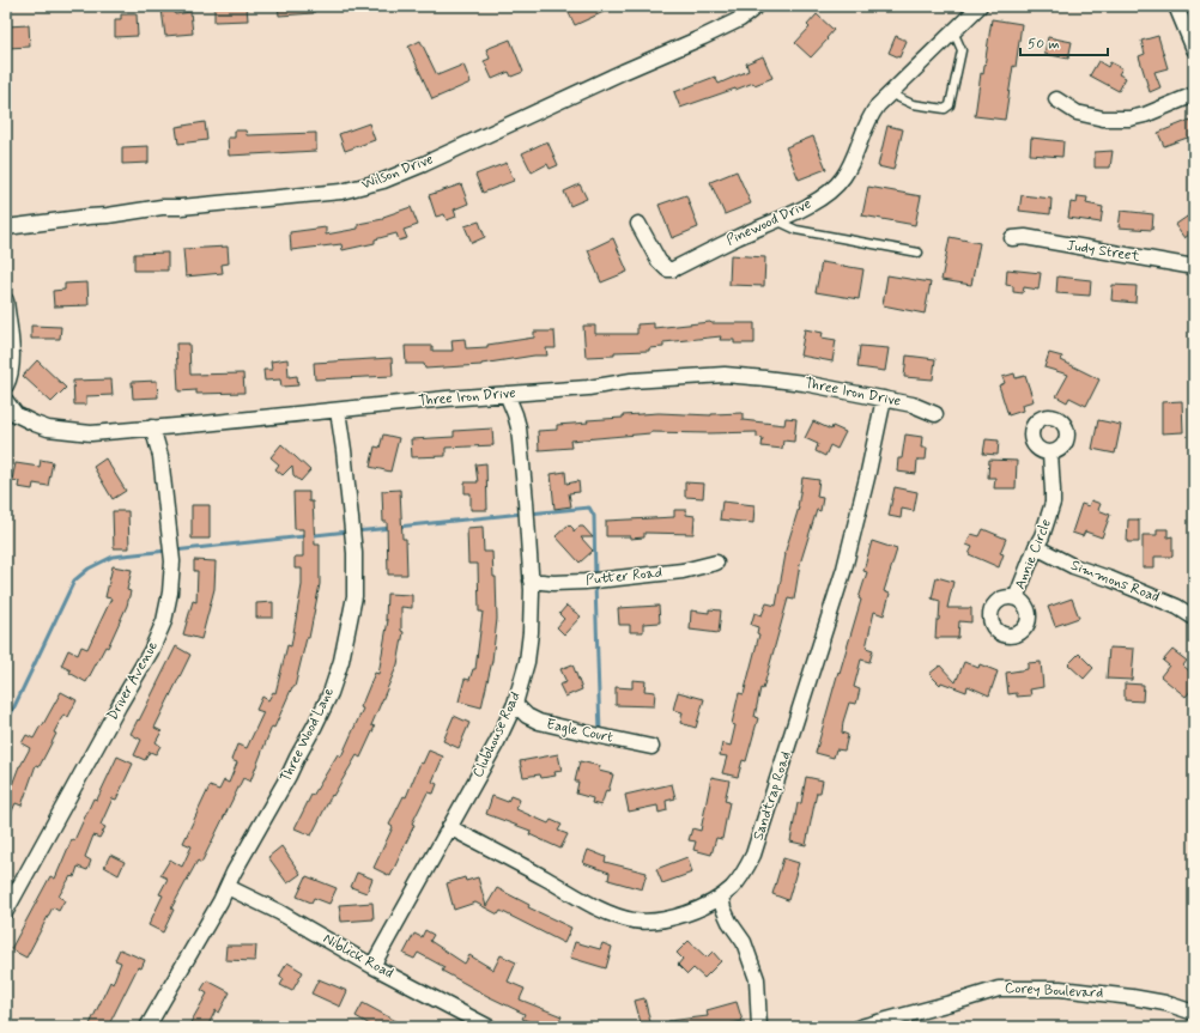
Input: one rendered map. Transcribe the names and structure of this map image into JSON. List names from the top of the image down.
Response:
{
  "streets": {
    "street": [
      "Wilson Drive",
      "Pinewood Drive",
      "Judy Street",
      "Three Iron Drive",
      "Annie Circle",
      "Putter Road",
      "Simmons Road",
      "Driver Avenue",
      "Eagle Court",
      "Three Wood Lane",
      "Clubhouse Road",
      "Sandtrap Road",
      "Niblick Road",
      "Corey Boulevard"
    ]
  },
  "crossings": [
    ["Three Iron Drive", "Driver Avenue"],
    ["Three Iron Drive", "Three Wood Lane"],
    ["Three Iron Drive", "Clubhouse Road"],
    ["Three Iron Drive", "Sandtrap Road"],
    ["Annie Circle", "Simmons Road"],
    ["Putter Road", "Clubhouse Road"],
    ["Eagle Court", "Clubhouse Road"],
    ["Three Wood Lane", "Niblick Road"],
    ["Clubhouse Road", "Sandtrap Road"],
    ["Clubhouse Road", "Niblick Road"]
  ],
  "scale_bar": "50 m"
}
